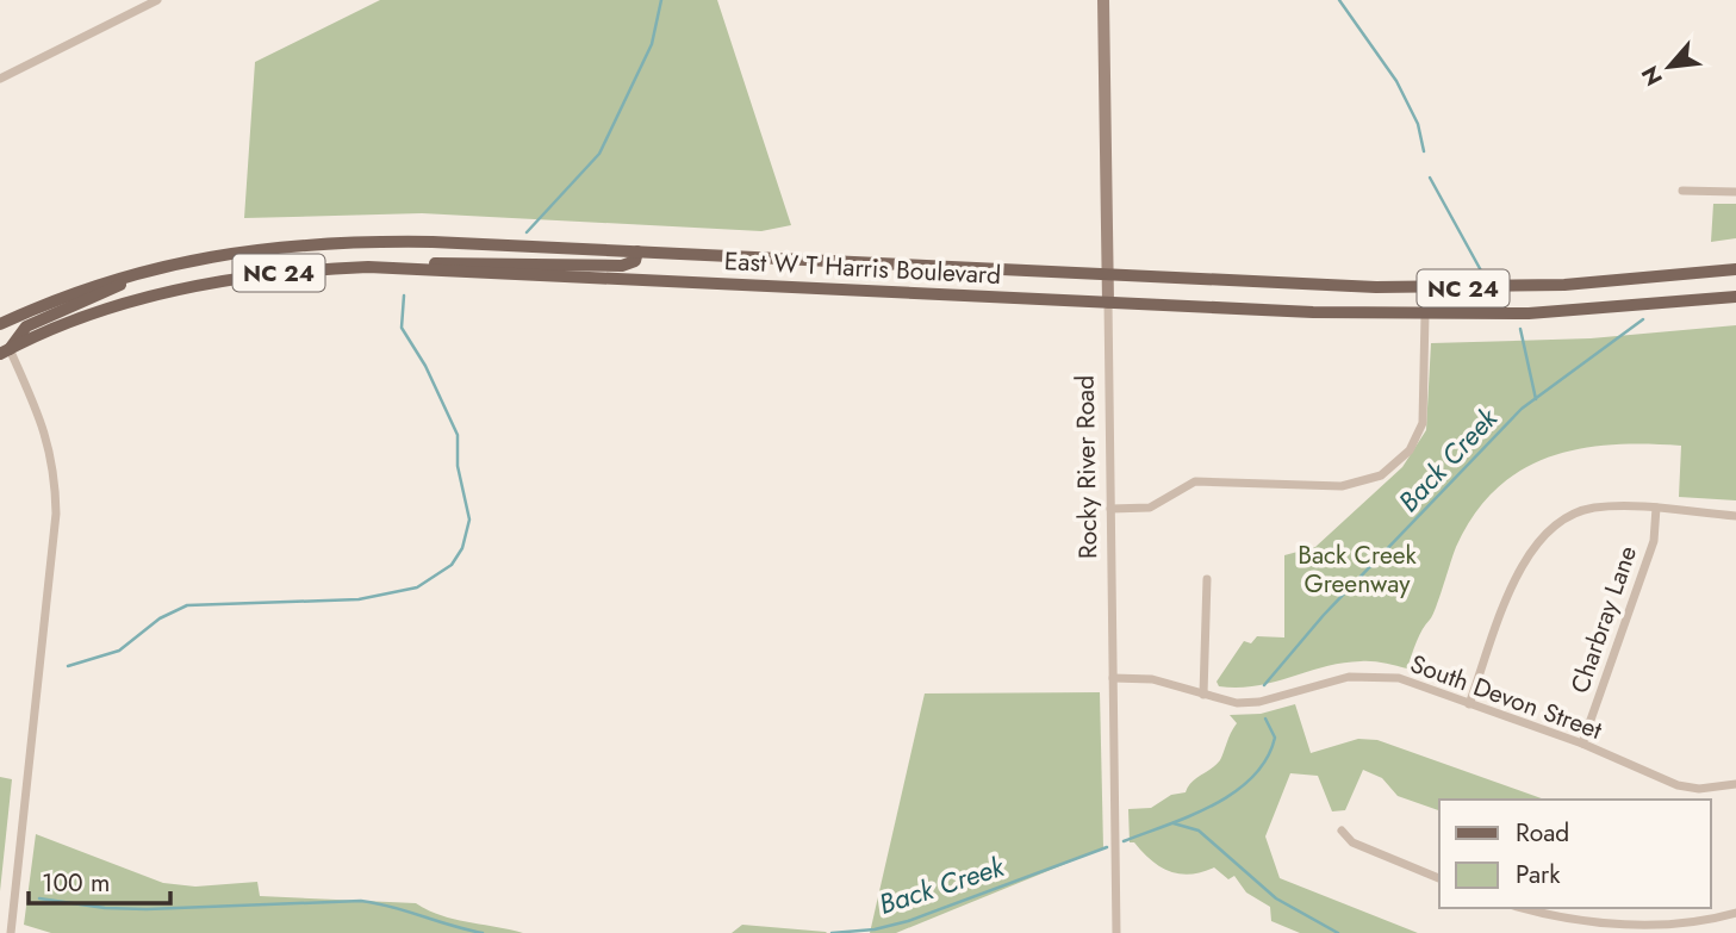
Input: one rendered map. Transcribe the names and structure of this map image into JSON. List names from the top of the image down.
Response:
{
  "streets": {
    "main road": ["East W T Harris Boulevard", "NC 24"],
    "street": ["Rocky River Road", "Charbray Lane", "South Devon Street"]
  },
  "crossings": [
    ["East W T Harris Boulevard", "Rocky River Road"],
    ["Rocky River Road", "South Devon Street"],
    ["Charbray Lane", "South Devon Street"]
  ],
  "water": ["Back Creek"],
  "parks": ["Back Creek Greenway"],
  "legend": ["Road", "Park"],
  "scale_bar": "100 m",
  "north": "bottom left"
}
